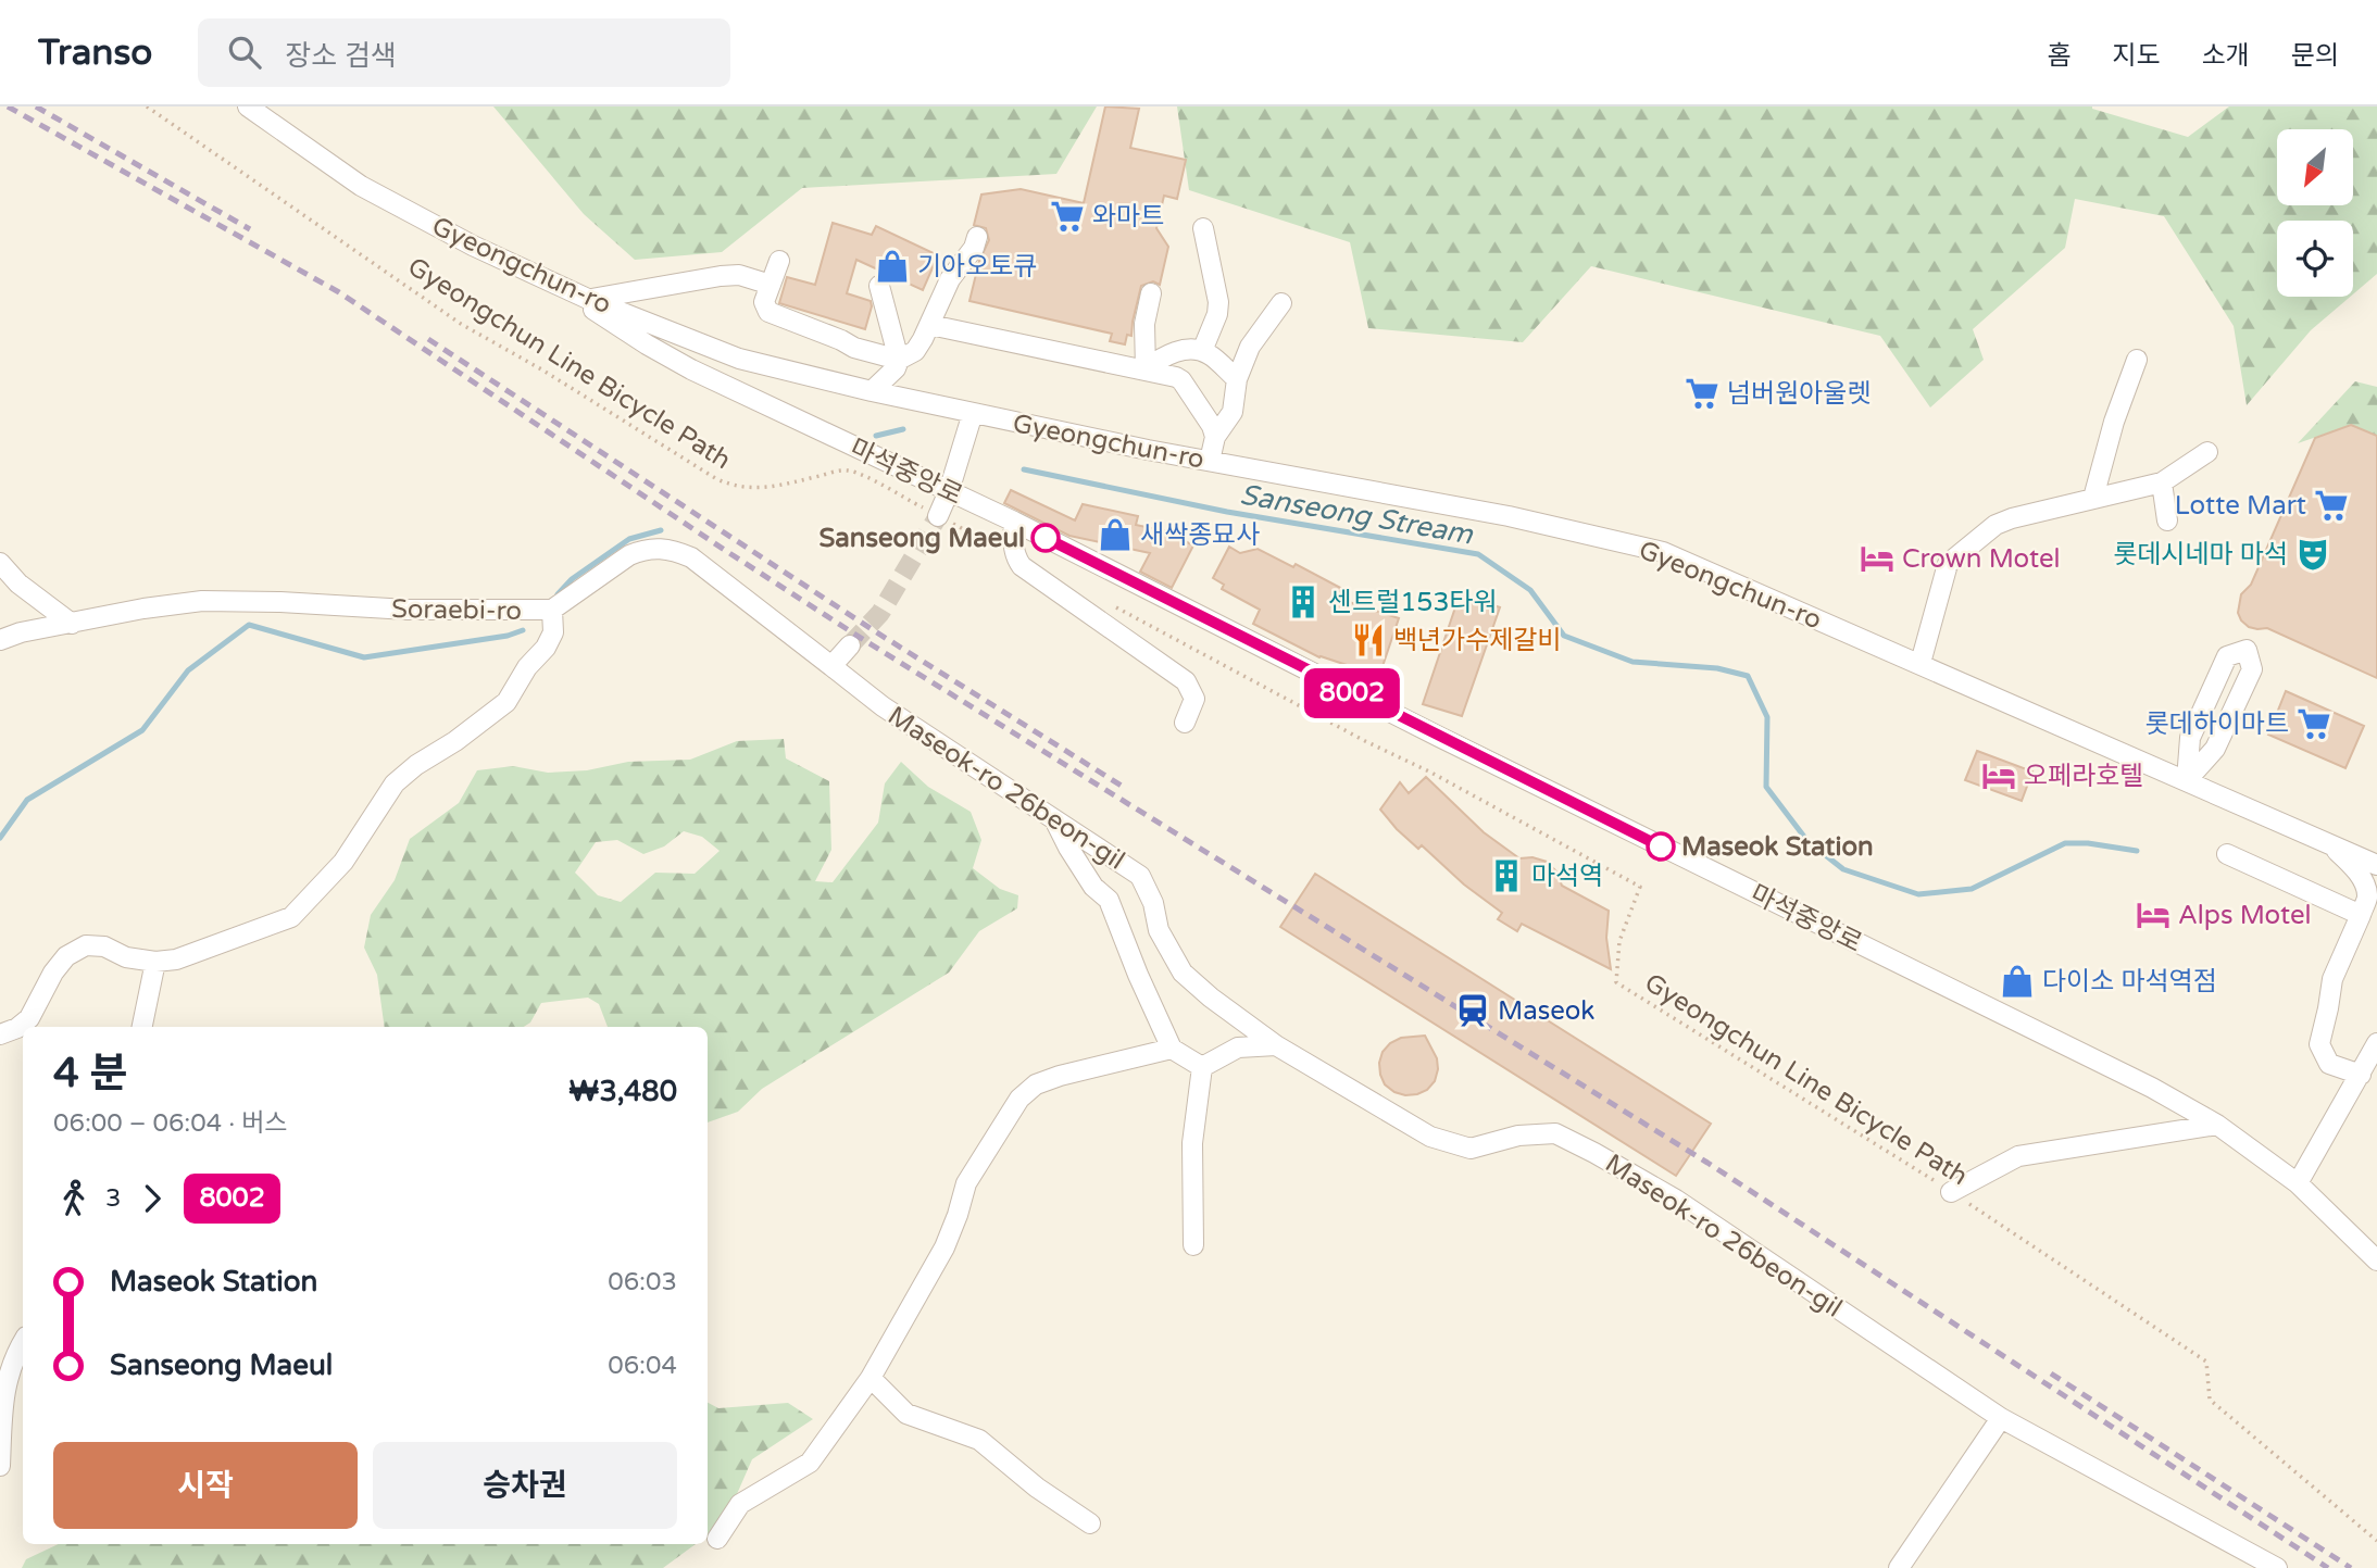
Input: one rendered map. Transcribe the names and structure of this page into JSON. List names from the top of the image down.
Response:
{
  "streets": {
    "street": [
      "Gyeongchun-ro",
      "마석중앙로",
      "Soraebi-ro",
      "Maseok-ro 26beon-gil"
    ],
    "path": ["Gyeongchun Line Bicycle Path"]
  },
  "crossings": [
    ["Gyeongchun-ro", "마석중앙로"],
    ["Soraebi-ro", "Maseok-ro 26beon-gil"]
  ],
  "water": ["Sanseong Stream"],
  "places": {
    "supermarket": [
      "와마트",
      "넘버원아울렛",
      "Lotte Mart",
      "롯데하이마트"
    ],
    "shop": ["기아오토큐", "새싹종묘사", "다이소 마석역점"],
    "other": ["Sanseong Maeul", "Maseok Station"],
    "theatre": ["롯데시네마 마석"],
    "hotel": ["Crown Motel", "오페라호텔", "Alps Motel"],
    "building": ["센트럴153타워", "마석역"],
    "restaurant": ["백년가수제갈비"],
    "station": ["Maseok"]
  },
  "lines": ["bus line 8002"],
  "north": "bottom left",
  "page": {
    "header": "Transo",
    "search": "장소 검색",
    "nav": [
      "홈",
      "지도",
      "소개",
      "문의"
    ],
    "on_map": "8002",
    "heading": ["4 분", "06:00 – 06:04 · 버스", "₩3,480"],
    "legs": ["3", "8002"],
    "list": [
      {
        "name": "Maseok Station",
        "value": "06:03"
      },
      {
        "name": "Sanseong Maeul",
        "value": "06:04"
      }
    ],
    "buttons": ["시작", "승차권"]
  }
}
